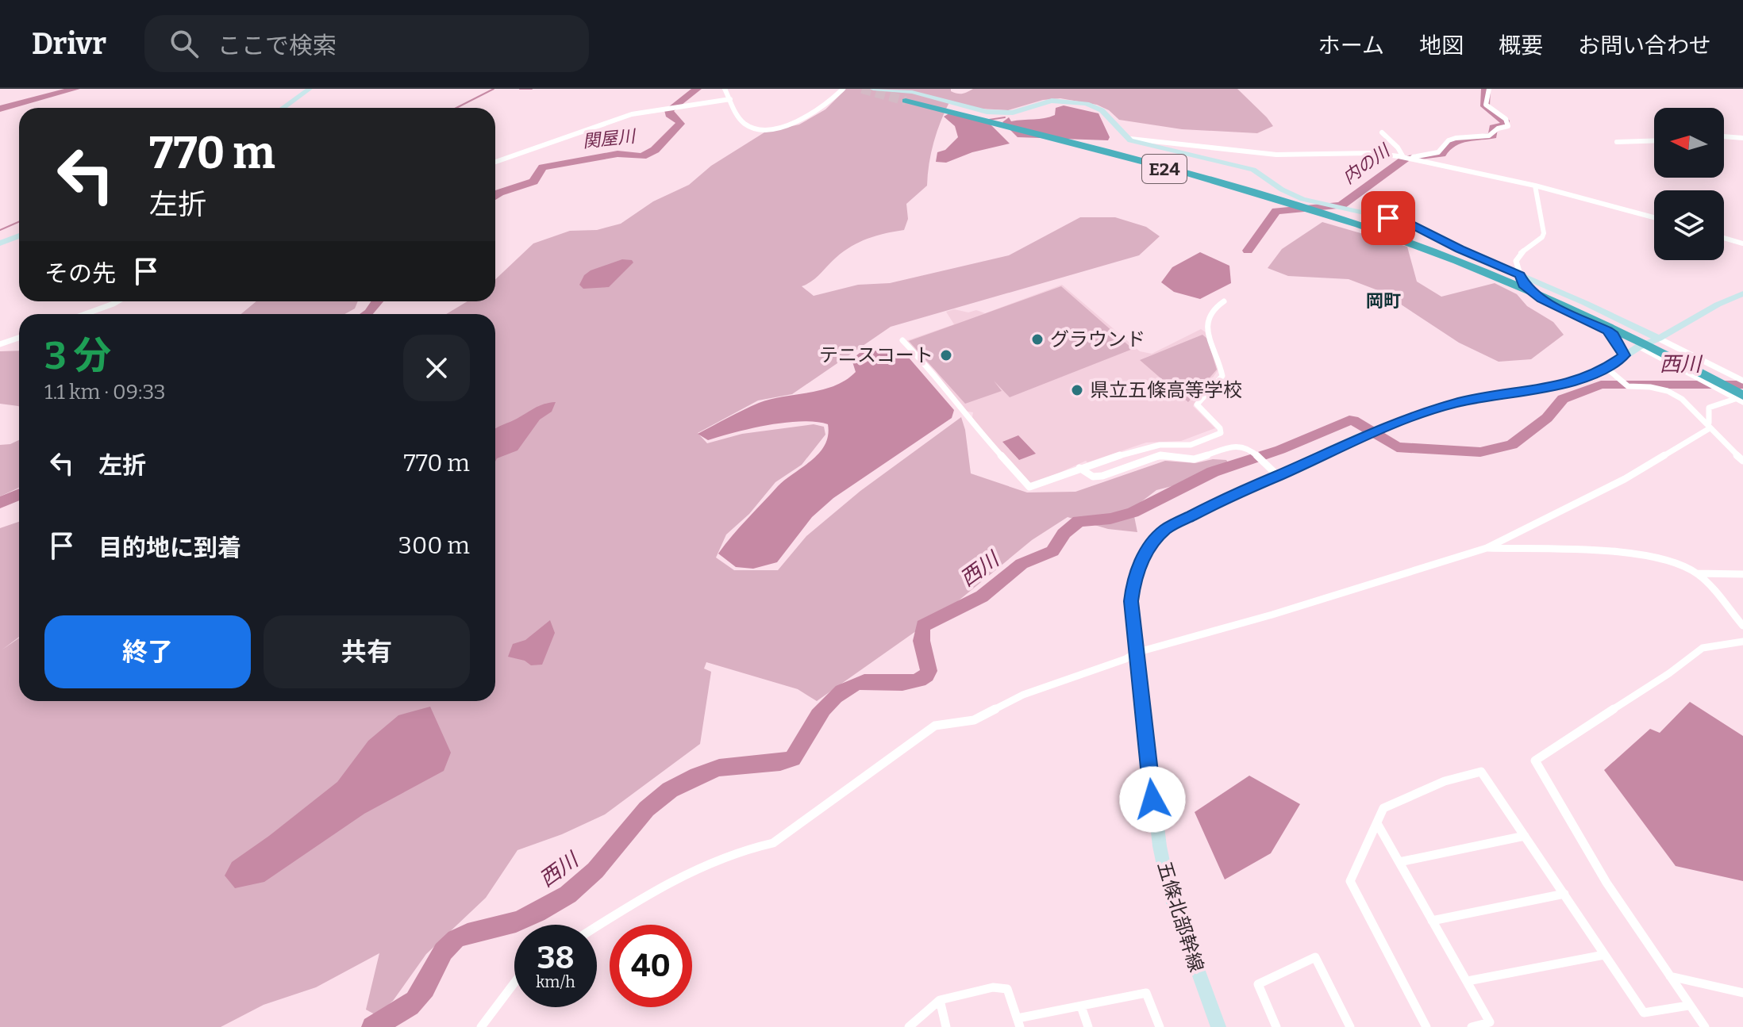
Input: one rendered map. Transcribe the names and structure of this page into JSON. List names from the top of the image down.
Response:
{
  "streets": {
    "highway": ["E24"],
    "street": ["五條北部幹線"]
  },
  "districts": ["岡町"],
  "water": ["関屋川", "内の川", "西川"],
  "places": ["グラウンド", "テニスコート", "県立五條高等学校"],
  "north": "left",
  "page": {
    "header": "Drivr",
    "search": "ここで検索",
    "nav": [
      "ホーム",
      "地図",
      "概要",
      "お問い合わせ"
    ],
    "turn": ["770 m", "左折"],
    "then": "その先",
    "heading": ["3 分", "1.1 km · 09:33"],
    "list": [
      {
        "name": "左折",
        "value": "770 m"
      },
      {
        "name": "目的地に到着",
        "value": "300 m"
      }
    ],
    "buttons": ["終了", "共有"],
    "speed": "38 km/h",
    "limit": "40"
  }
}
